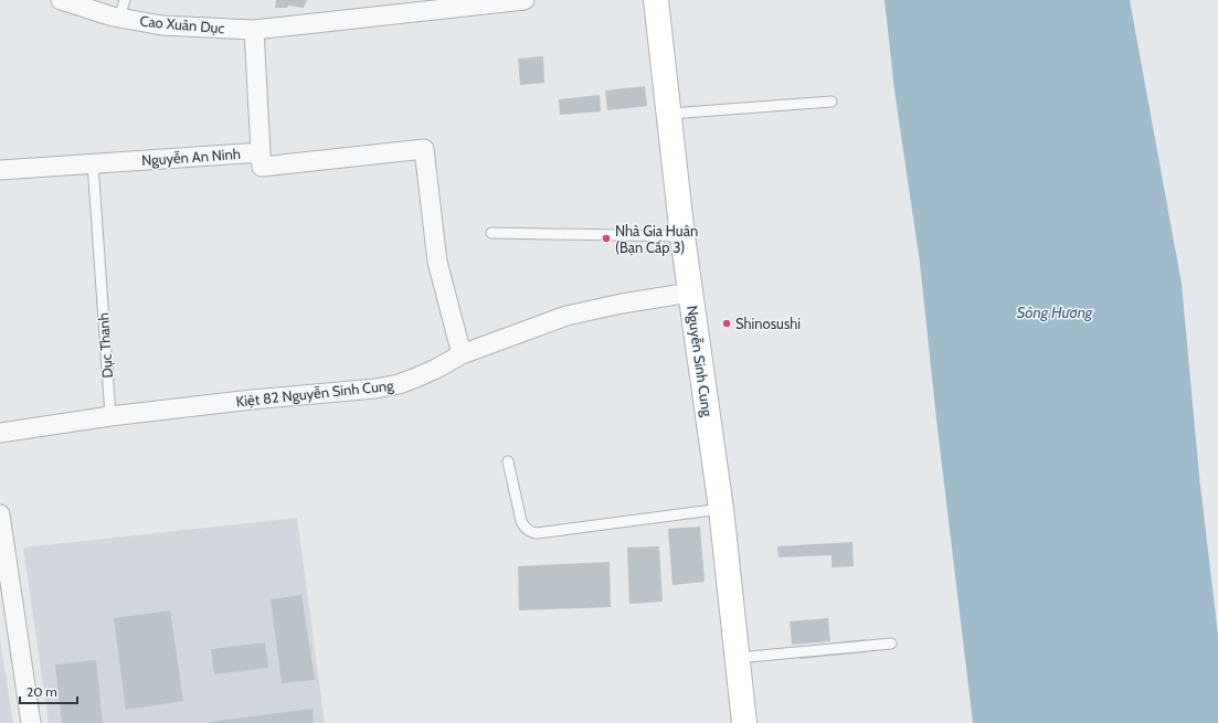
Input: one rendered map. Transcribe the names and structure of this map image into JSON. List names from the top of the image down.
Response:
{
  "streets": {
    "main road": ["Nguyễn Sinh Cung"],
    "street": ["Cao Xuân Dục", "Nguyễn An Ninh", "Kiệt 82 Nguyễn Sinh Cung"],
    "lane": ["Dục Thanh"]
  },
  "crossings": [
    ["Cao Xuân Dục", "Nguyễn An Ninh"],
    ["Nguyễn An Ninh", "Dục Thanh"],
    ["Dục Thanh", "Kiệt 82 Nguyễn Sinh Cung"],
    ["Nguyễn Sinh Cung", "Kiệt 82 Nguyễn Sinh Cung"]
  ],
  "water": ["Sông Hương"],
  "places": ["Nhà Gia Huân (Bạn Cấp 3)", "Shinosushi"],
  "scale_bar": "20 m"
}
